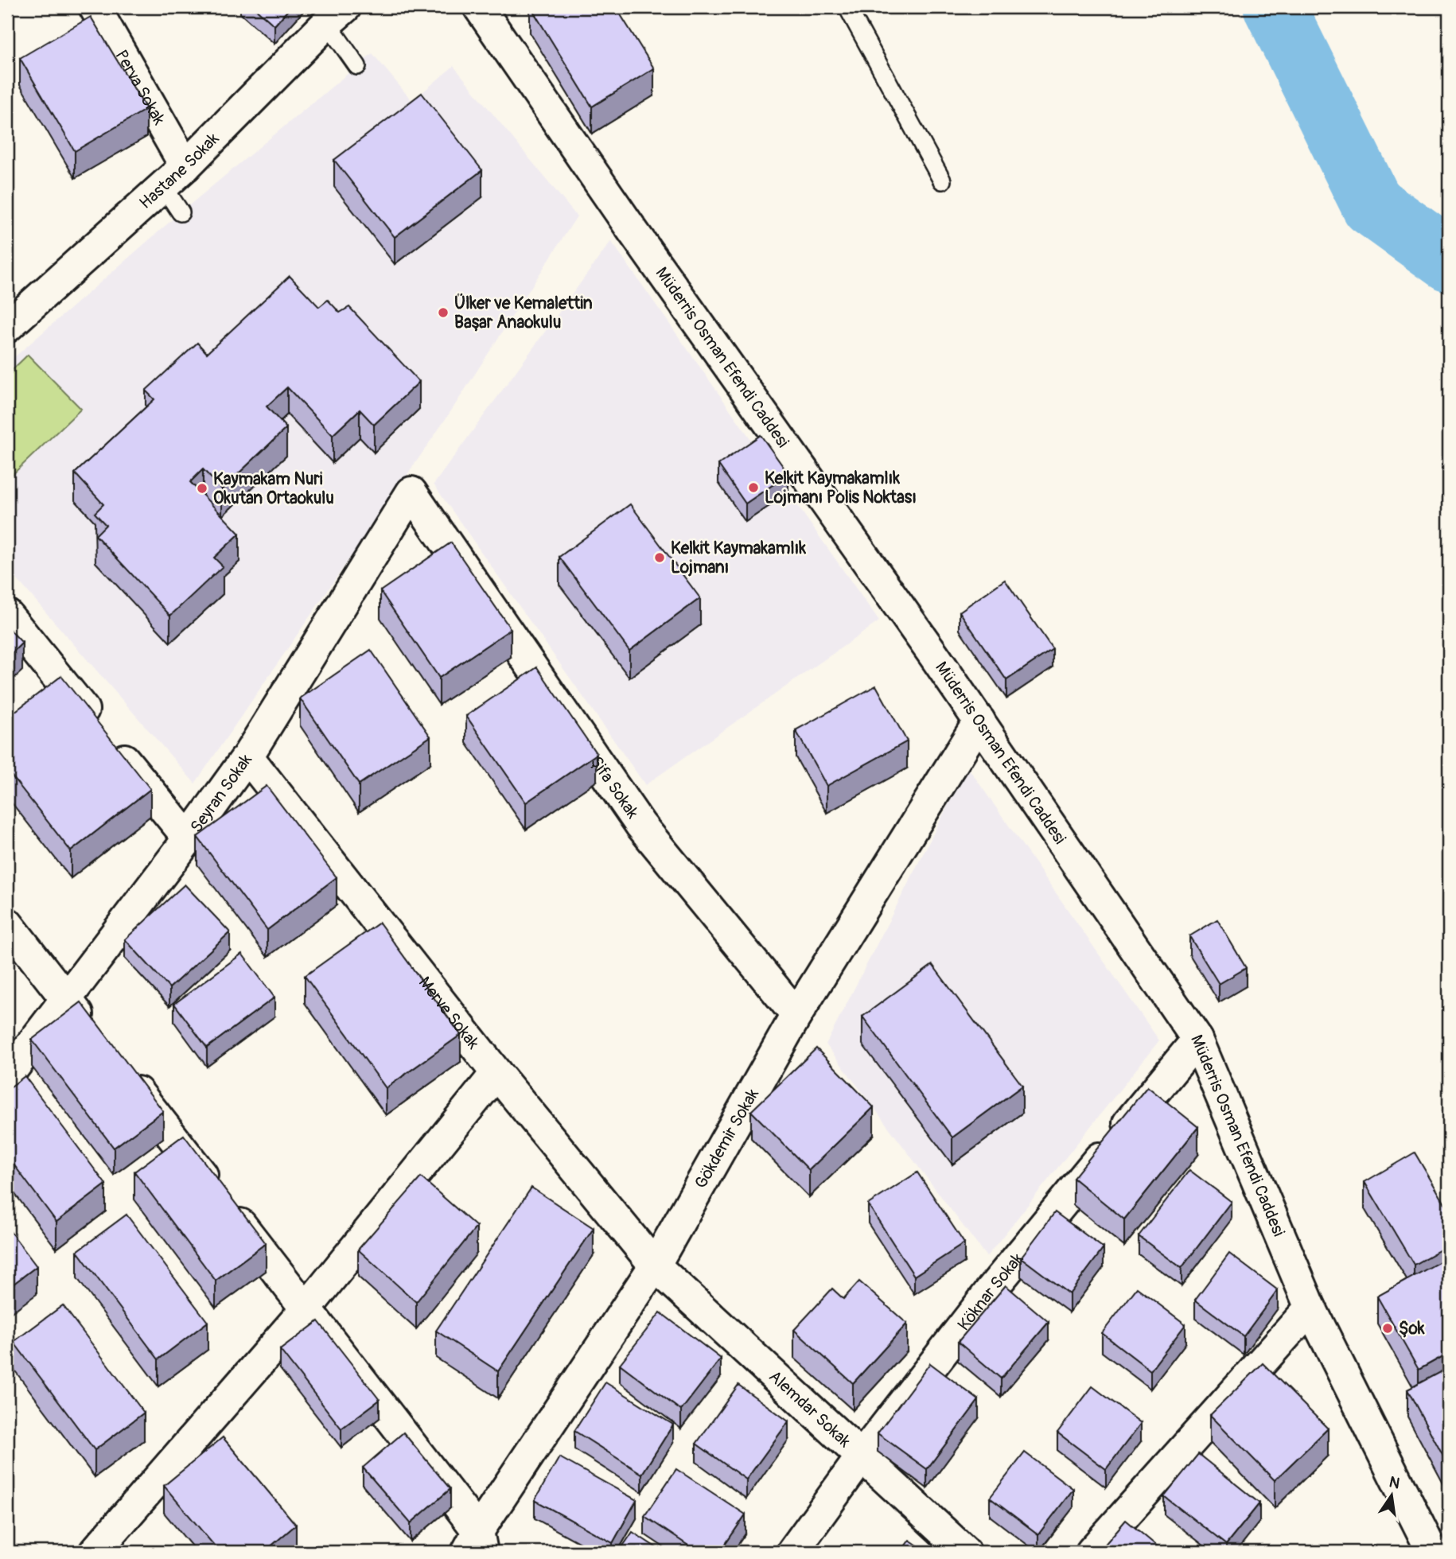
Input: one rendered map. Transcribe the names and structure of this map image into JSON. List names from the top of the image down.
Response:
{
  "streets": {
    "street": [
      "Perva Sokak",
      "Hastane Sokak",
      "Müderris Osman Efendi Caddesi",
      "Şifa Sokak",
      "Seyran Sokak",
      "Merve Sokak",
      "Gökdemir Sokak",
      "Köknar Sokak",
      "Alemdar Sokak"
    ]
  },
  "crossings": [
    ["Perva Sokak", "Hastane Sokak"],
    ["Müderris Osman Efendi Caddesi", "Gökdemir Sokak"],
    ["Müderris Osman Efendi Caddesi", "Köknar Sokak"],
    ["Şifa Sokak", "Seyran Sokak"],
    ["Şifa Sokak", "Gökdemir Sokak"],
    ["Seyran Sokak", "Merve Sokak"],
    ["Merve Sokak", "Gökdemir Sokak"],
    ["Merve Sokak", "Alemdar Sokak"],
    ["Gökdemir Sokak", "Alemdar Sokak"],
    ["Köknar Sokak", "Alemdar Sokak"]
  ],
  "places": [
    "Ülker ve Kemalettin Başar Anaokulu",
    "Kelkit Kaymakamlık Lojmanı Polis Noktası",
    "Kaymakam Nuri Okutan Ortaokulu",
    "Kelkit Kaymakamlık Lojmanı",
    "Şok"
  ],
  "north": "top"
}
